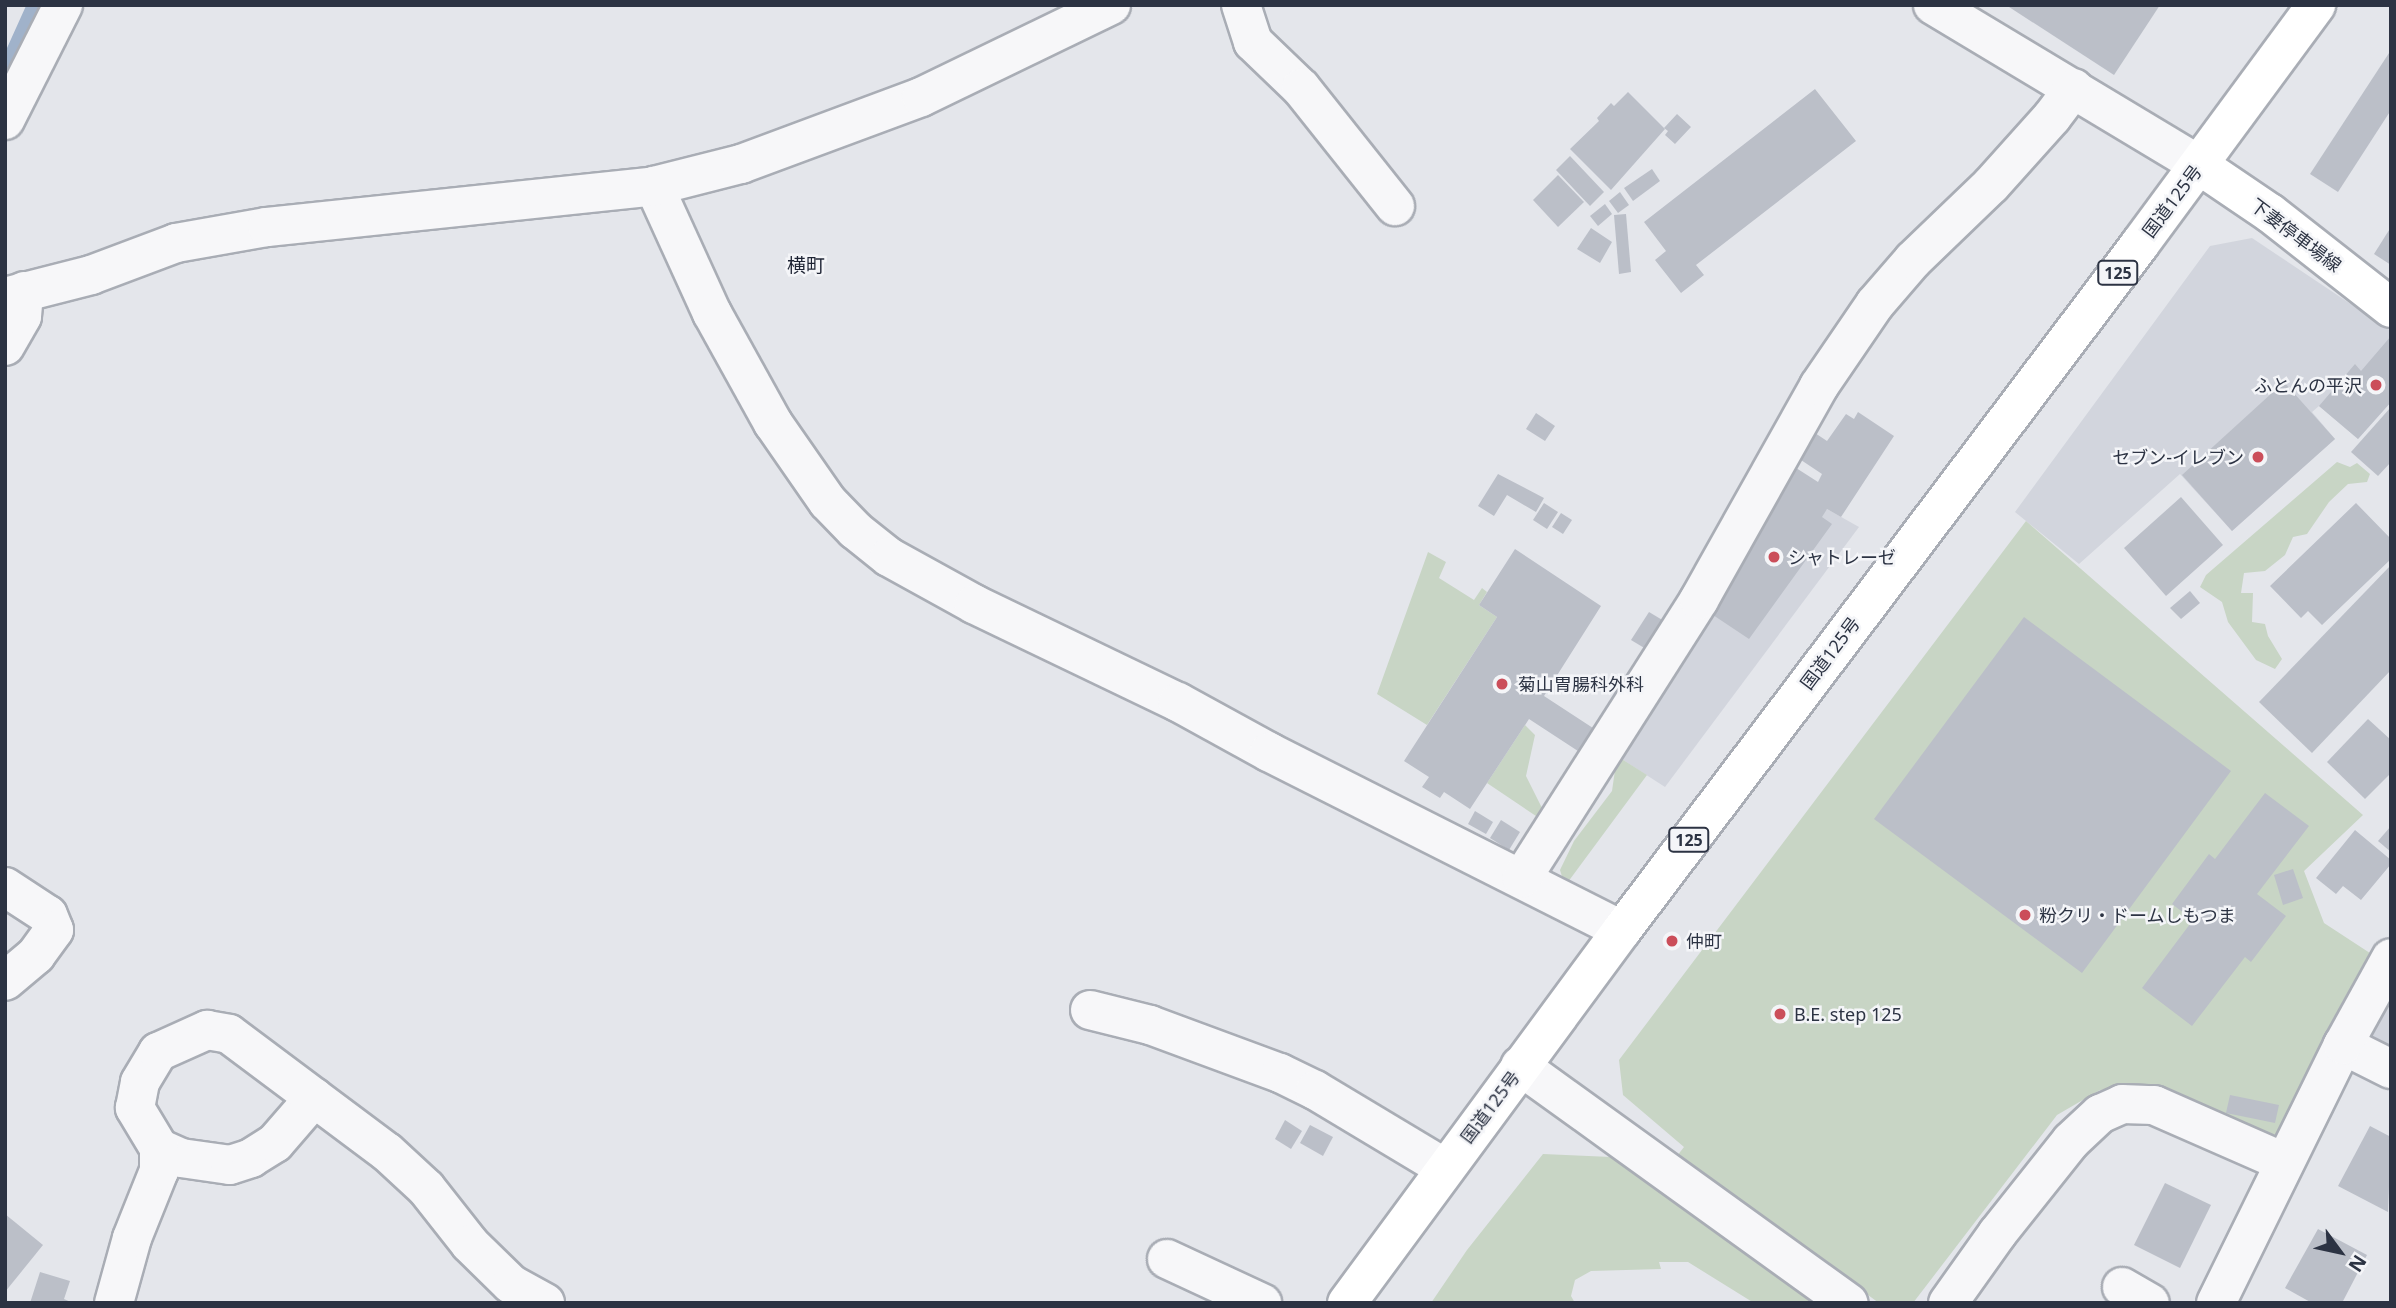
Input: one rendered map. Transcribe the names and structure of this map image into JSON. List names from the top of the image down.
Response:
{
  "streets": {
    "main road": ["国道125号", "下妻停車場線", "125"]
  },
  "crossings": [
    ["国道125号", "下妻停車場線"]
  ],
  "districts": ["横町"],
  "places": [
    "ふとんの平沢",
    "セブン-イレブン",
    "シャトレーゼ",
    "菊山胃腸科外科",
    "粉クリ・ドームしもつま",
    "仲町",
    "B.E. step 125"
  ],
  "north": "bottom right"
}
